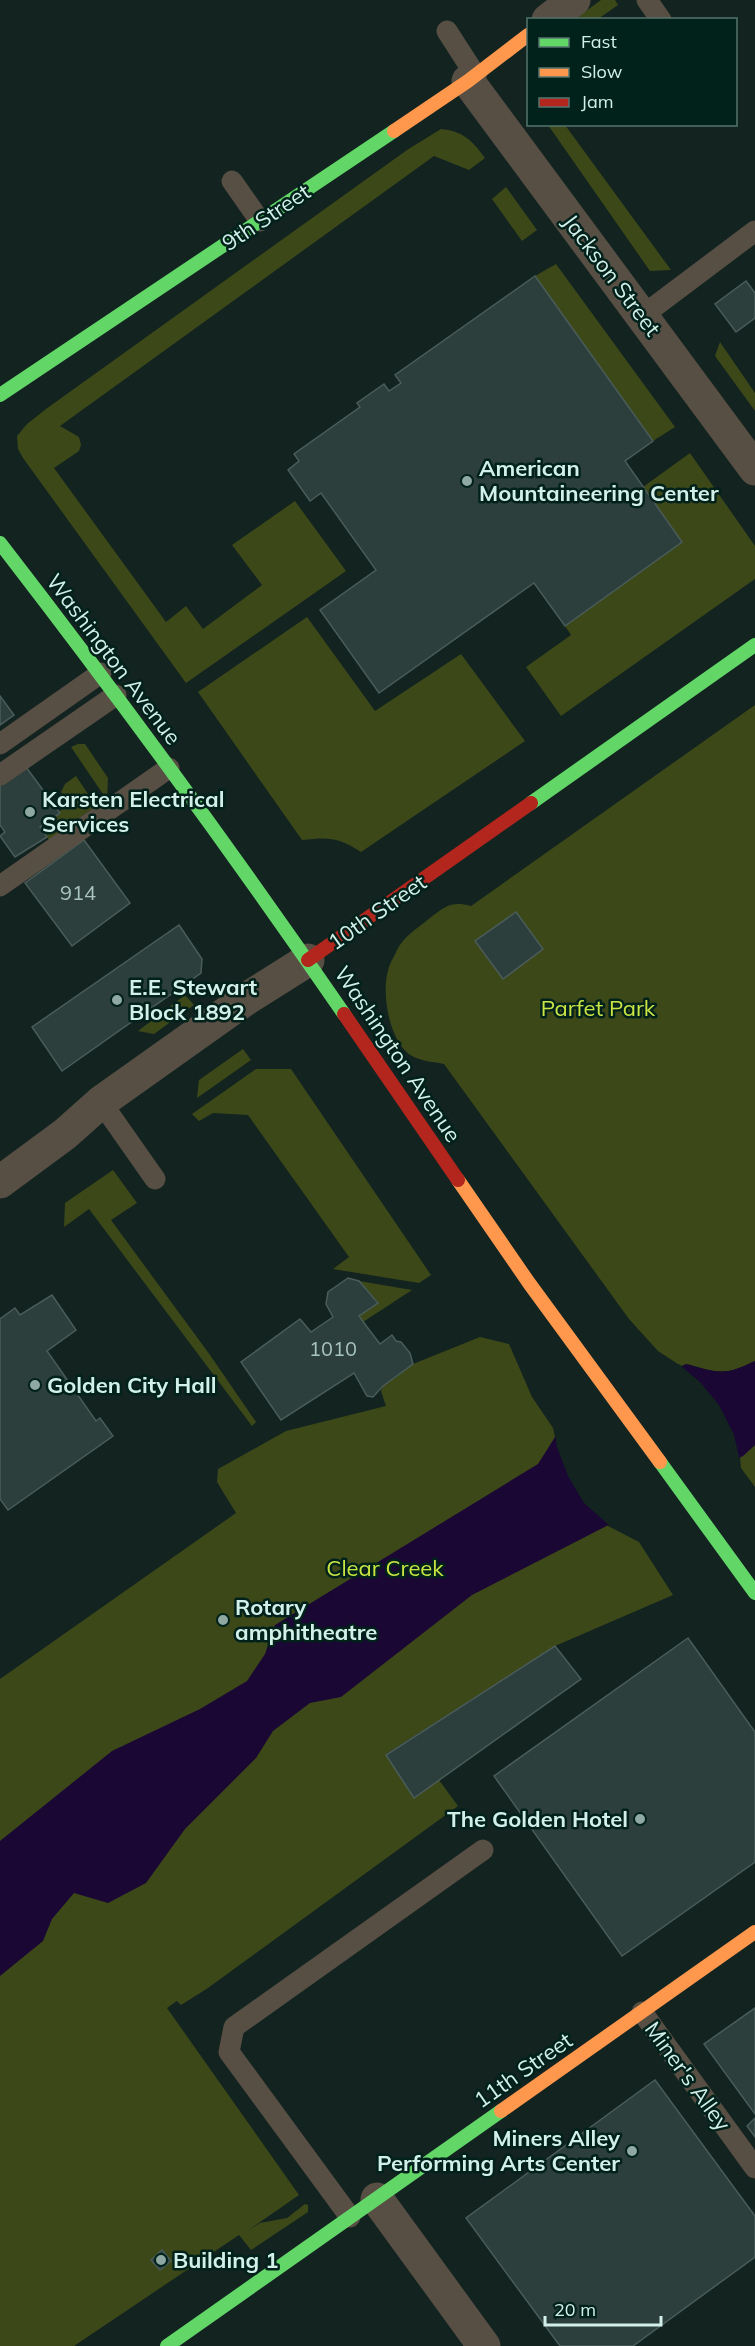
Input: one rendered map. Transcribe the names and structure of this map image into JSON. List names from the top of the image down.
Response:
{
  "streets": {
    "street": [
      "9th Street",
      "Jackson Street",
      "Washington Avenue",
      "10th Street",
      "11th Street"
    ],
    "lane": ["Miner's Alley"]
  },
  "crossings": [
    ["9th Street", "Jackson Street"],
    ["Washington Avenue", "10th Street"],
    ["11th Street", "Miner's Alley"]
  ],
  "parks": ["Parfet Park", "Clear Creek"],
  "places": [
    "American Mountaineering Center",
    "Karsten Electrical Services",
    "E.E. Stewart Block 1892",
    "Golden City Hall",
    "Rotary amphitheatre",
    "The Golden Hotel",
    "Miners Alley Performing Arts Center",
    "Building 1"
  ],
  "house_numbers": ["914", "1010"],
  "legend": ["Fast", "Slow", "Jam"],
  "scale_bar": "20 m"
}
